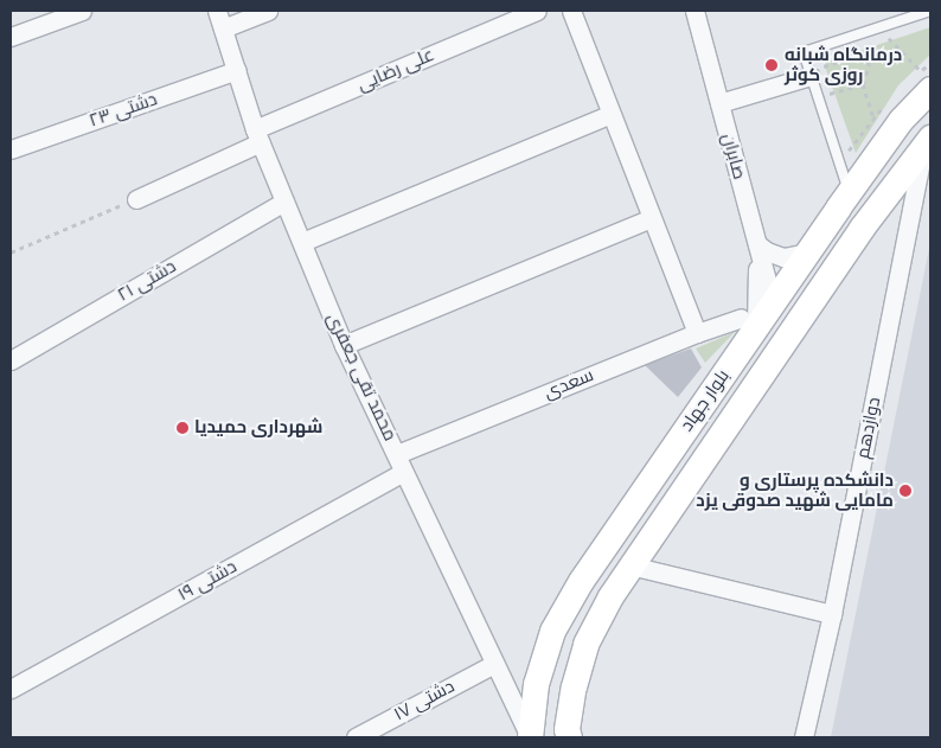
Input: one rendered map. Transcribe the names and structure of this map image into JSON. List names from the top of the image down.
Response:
{
  "streets": {
    "main road": ["بلوار جهاد"],
    "street": [
      "علی رضایی",
      "دشتی ۲۳",
      "صابران",
      "دشتی ۲۱",
      "محمد تقی جعفری",
      "سعدی",
      "دوازدهم",
      "دشتی ۱۹",
      "دشتی ۱۷"
    ]
  },
  "crossings": [
    ["علی رضایی", "محمد تقی جعفری"],
    ["دشتی ۲۳", "محمد تقی جعفری"],
    ["صابران", "بلوار جهاد"],
    ["دشتی ۲۱", "محمد تقی جعفری"],
    ["محمد تقی جعفری", "سعدی"],
    ["محمد تقی جعفری", "بلوار جهاد"],
    ["محمد تقی جعفری", "دشتی ۱۹"],
    ["محمد تقی جعفری", "دشتی ۱۷"],
    ["سعدی", "بلوار جهاد"],
    ["بلوار جهاد", "دوازدهم"]
  ],
  "places": ["درمانگاه شبانه روزی کوثر", "شهرداری حمیدیا", "دانشکده پرستاری و مامایی شهید صدوقی یزد"]
}
